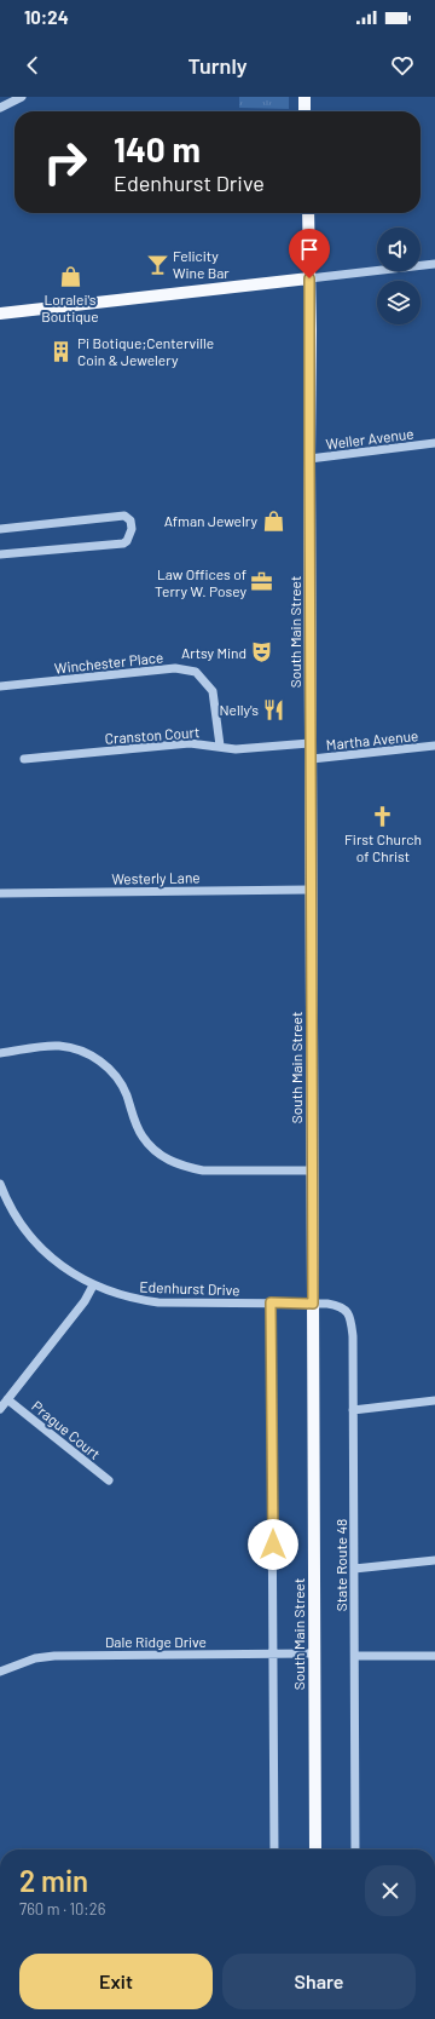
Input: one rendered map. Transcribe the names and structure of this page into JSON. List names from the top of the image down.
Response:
{
  "streets": {
    "main road": ["South Main Street"],
    "street": [
      "Weller Avenue",
      "Winchester Place",
      "Cranston Court",
      "Martha Avenue",
      "Westerly Lane",
      "Edenhurst Drive",
      "Prague Court",
      "State Route 48",
      "Dale Ridge Drive"
    ]
  },
  "crossings": [
    ["Weller Avenue", "South Main Street"],
    ["South Main Street", "Cranston Court"],
    ["South Main Street", "Martha Avenue"],
    ["South Main Street", "Westerly Lane"],
    ["South Main Street", "Edenhurst Drive"],
    ["South Main Street", "State Route 48"],
    ["South Main Street", "Dale Ridge Drive"],
    ["Winchester Place", "Cranston Court"],
    ["Edenhurst Drive", "State Route 48"]
  ],
  "places": {
    "bar": ["Felicity Wine Bar"],
    "shop": ["Loralei's Boutique", "Afman Jewelry"],
    "building": ["Pi Botique;Centerville Coin & Jewelery"],
    "office": ["Law Offices of Terry W. Posey"],
    "theatre": ["Artsy Mind"],
    "restaurant": ["Nelly's"],
    "church": ["First Church of Christ"]
  },
  "page": {
    "status": "10:24",
    "header": "Turnly",
    "turn": ["140 m", "Edenhurst Drive"],
    "heading": ["2 min", "760 m · 10:26"],
    "buttons": ["Exit", "Share"]
  }
}
